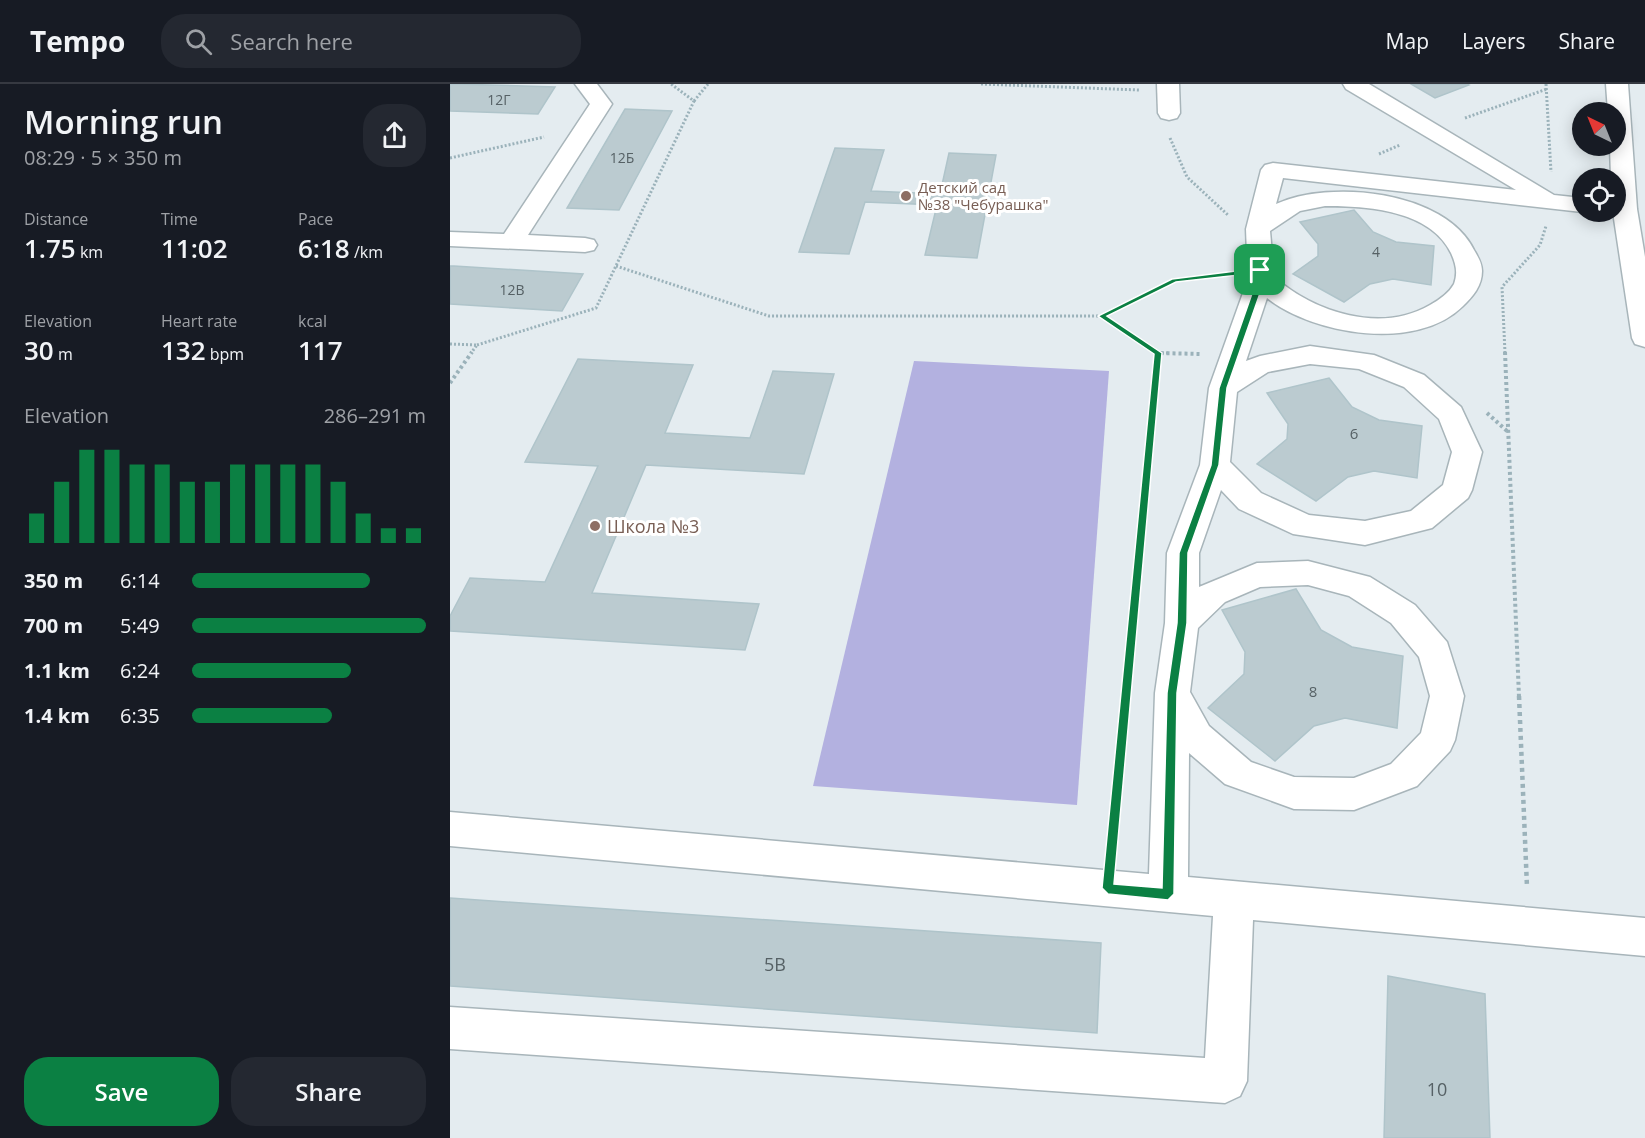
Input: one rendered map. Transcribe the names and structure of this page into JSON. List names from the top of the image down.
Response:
{
  "places": ["Детский сад №38 \"Чебурашка\"", "Школа №3"],
  "house_numbers": [
    "12Г",
    "12Б",
    "4",
    "12В",
    "6",
    "8",
    "5В",
    "10"
  ],
  "north": "top left",
  "page": {
    "header": "Tempo",
    "search": "Search here",
    "nav": ["Map", "Layers", "Share"],
    "heading": ["Morning run", "08:29 · 5 × 350 m"],
    "stats": [
      ["Distance", "1.75 km"],
      ["Time", "11:02"],
      ["Pace", "6:18 /km"],
      ["Elevation", "30 m"],
      ["Heart rate", "132 bpm"],
      ["kcal", "117"]
    ],
    "chart": ["Elevation", "286–291 m"],
    "list": [
      {
        "name": "350 m",
        "note": "6:14"
      },
      {
        "name": "700 m",
        "note": "5:49"
      },
      {
        "name": "1.1 km",
        "note": "6:24"
      },
      {
        "name": "1.4 km",
        "note": "6:35"
      }
    ],
    "buttons": ["Save", "Share"]
  }
}
